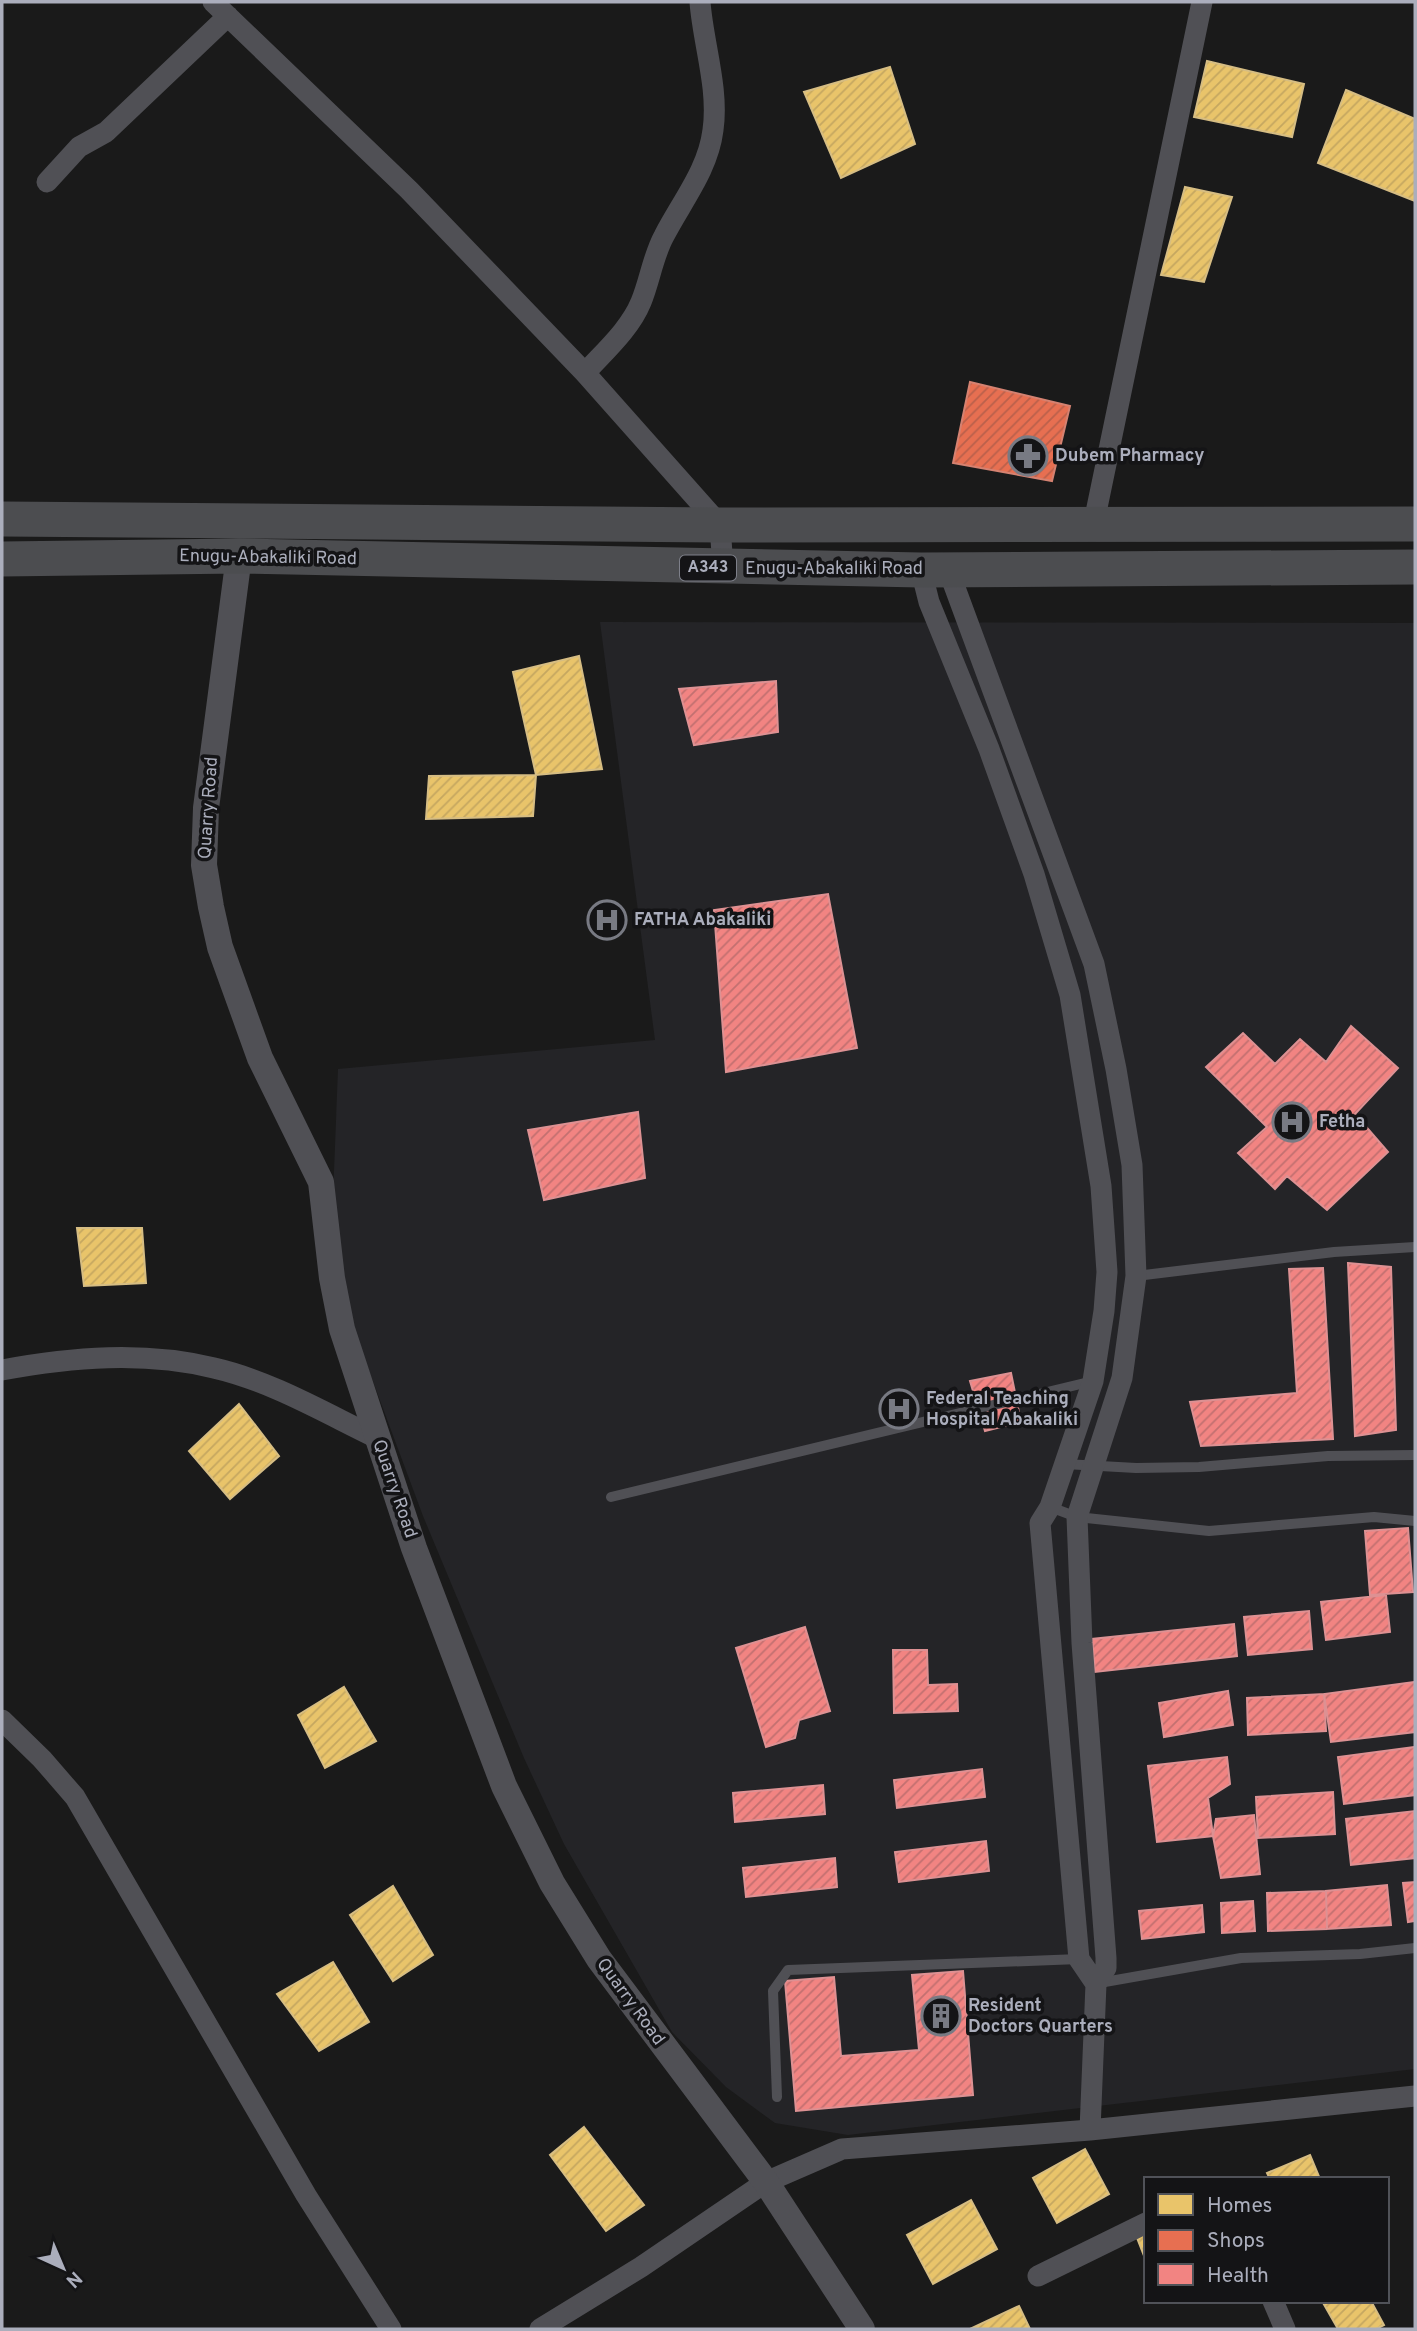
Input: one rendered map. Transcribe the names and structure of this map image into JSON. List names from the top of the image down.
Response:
{
  "streets": {
    "highway": ["Enugu-Abakaliki Road", "A343"],
    "street": ["Quarry Road"]
  },
  "crossings": [
    ["Enugu-Abakaliki Road", "Quarry Road"]
  ],
  "places": {
    "pharmacy": ["Dubem Pharmacy"],
    "hospital": ["FATHA Abakaliki", "Fetha", "Federal Teaching Hospital Abakaliki"],
    "building": ["Resident Doctors Quarters"]
  },
  "legend": ["Homes", "Shops", "Health"],
  "north": "bottom right"
}
